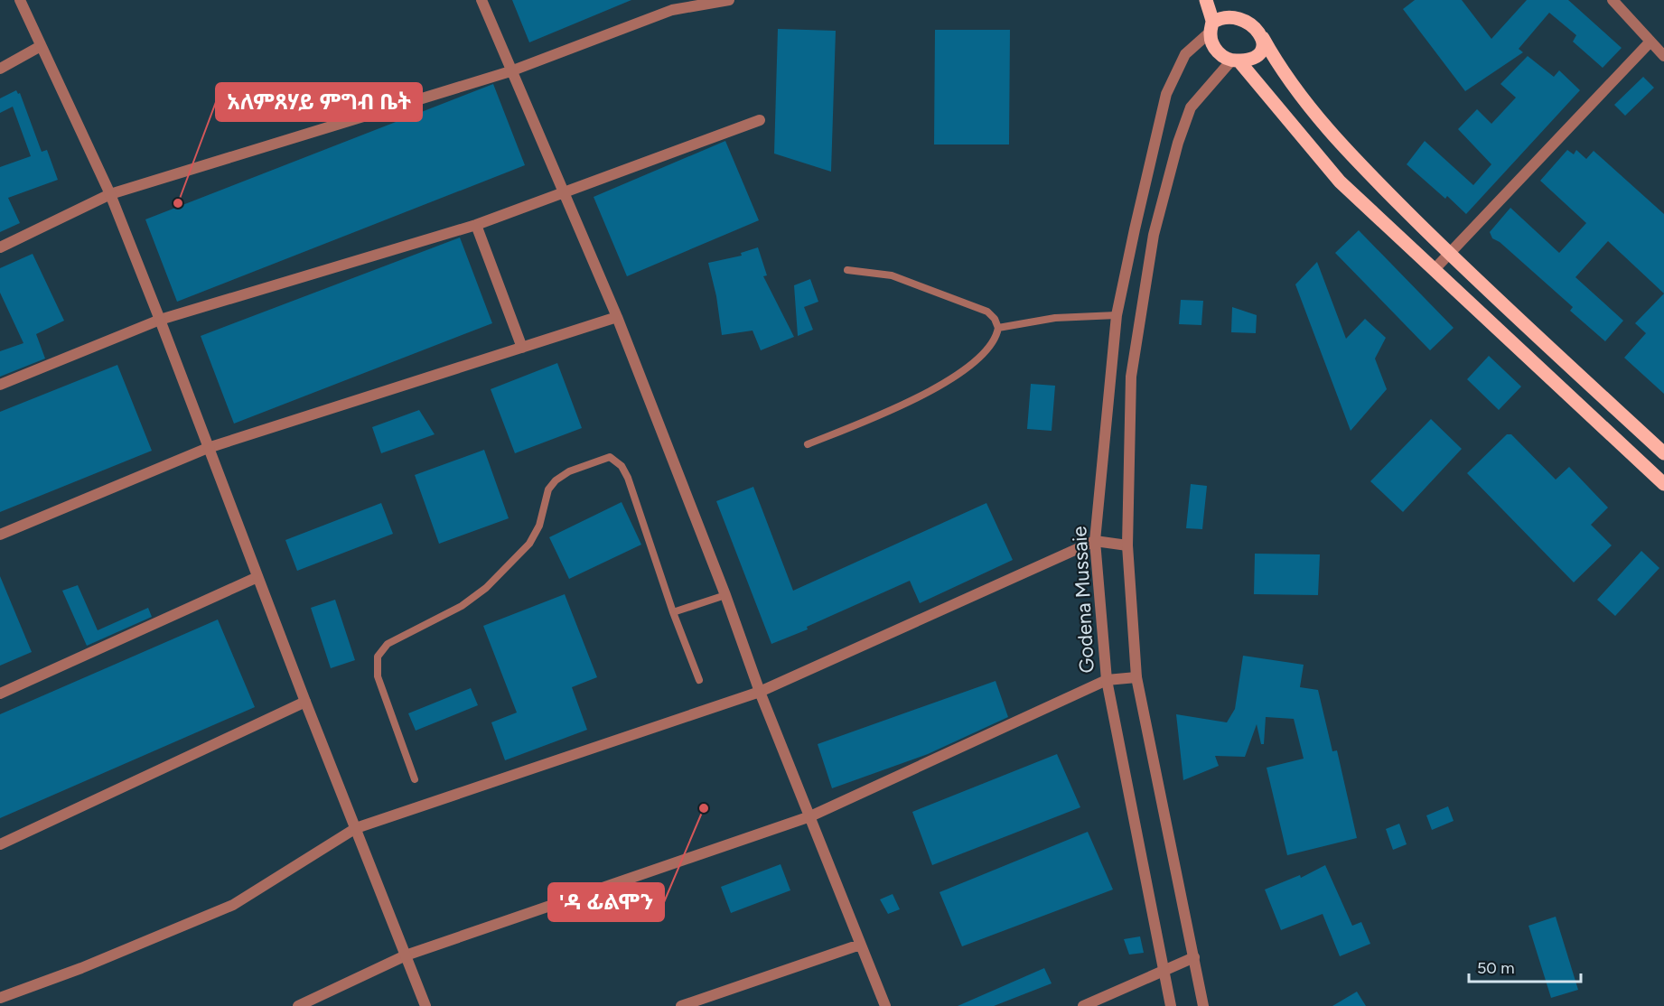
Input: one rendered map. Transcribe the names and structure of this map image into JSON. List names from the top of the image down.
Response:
{
  "streets": {
    "street": ["Godena Mussaie"]
  },
  "places": ["አለምጸሃይ ምግብ ቤት", "'ዳ ፊልሞን"],
  "scale_bar": "50 m"
}
